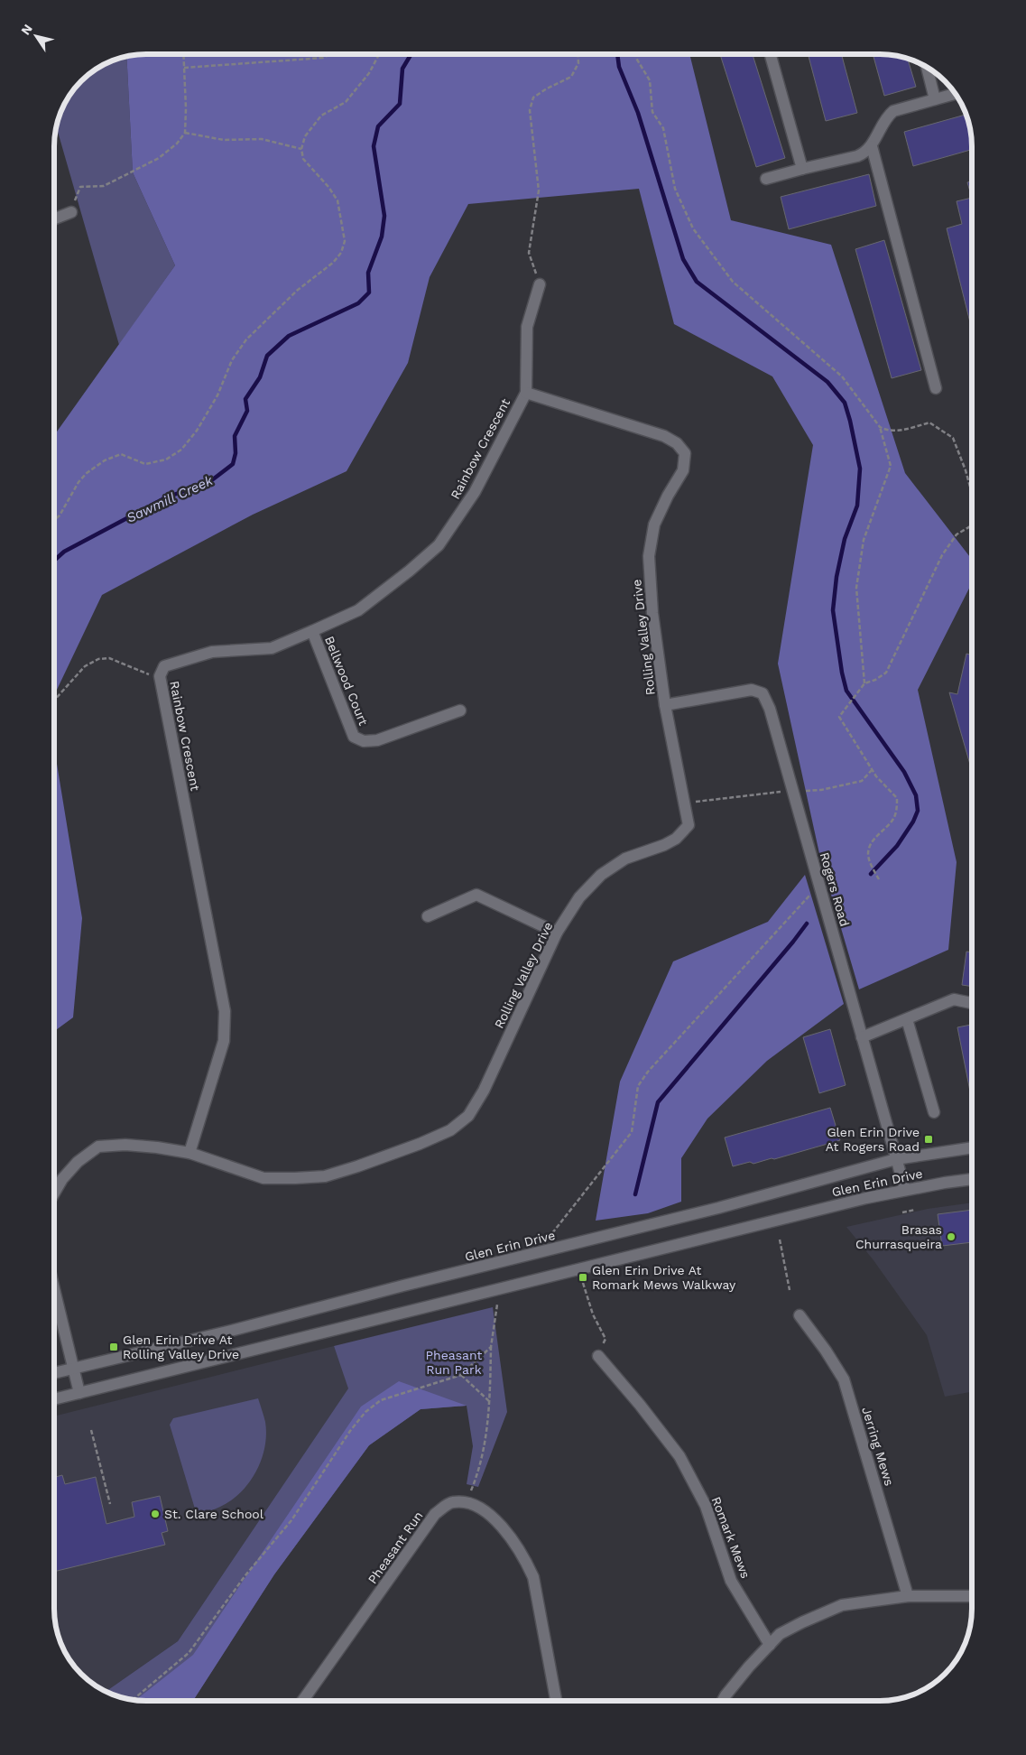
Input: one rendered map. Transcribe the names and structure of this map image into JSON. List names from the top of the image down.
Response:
{
  "streets": {
    "street": [
      "Rainbow Crescent",
      "Rolling Valley Drive",
      "Bellwood Court",
      "Rogers Road",
      "Glen Erin Drive",
      "Jerring Mews",
      "Romark Mews",
      "Pheasant Run"
    ]
  },
  "crossings": [
    ["Rainbow Crescent", "Rolling Valley Drive"],
    ["Rainbow Crescent", "Bellwood Court"],
    ["Rolling Valley Drive", "Rogers Road"],
    ["Rogers Road", "Glen Erin Drive"]
  ],
  "water": ["Sawmill Creek"],
  "parks": ["Pheasant Run Park"],
  "places": {
    "transit": ["Glen Erin Drive At Rogers Road", "Glen Erin Drive At Romark Mews Walkway", "Glen Erin Drive At Rolling Valley Drive"],
    "other": ["Brasas Churrasqueira", "St. Clare School"]
  },
  "north": "top left"
}
